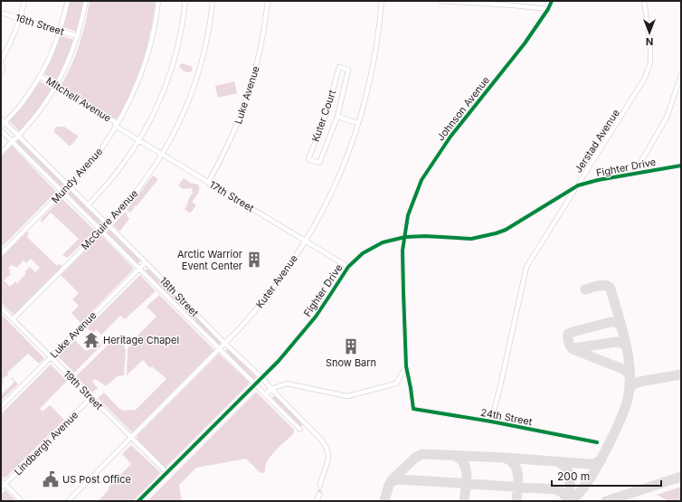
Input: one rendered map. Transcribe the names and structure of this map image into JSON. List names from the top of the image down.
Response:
{
  "streets": {
    "street": [
      "16th Street",
      "Luke Avenue",
      "Mitchell Avenue",
      "Johnson Avenue",
      "Kuter Court",
      "Jerstad Avenue",
      "Fighter Drive",
      "Mundy Avenue",
      "17th Street",
      "McGuire Avenue",
      "Kuter Avenue",
      "18th Street",
      "19th Street",
      "24th Street",
      "Lindbergh Avenue"
    ]
  },
  "crossings": [
    ["Luke Avenue", "17th Street"],
    ["Luke Avenue", "18th Street"],
    ["Luke Avenue", "19th Street"],
    ["Mitchell Avenue", "Mundy Avenue"],
    ["Mitchell Avenue", "17th Street"],
    ["Johnson Avenue", "Fighter Drive"],
    ["Johnson Avenue", "24th Street"],
    ["Kuter Court", "Kuter Avenue"],
    ["Jerstad Avenue", "Fighter Drive"],
    ["Jerstad Avenue", "24th Street"],
    ["Fighter Drive", "17th Street"],
    ["Fighter Drive", "18th Street"],
    ["Fighter Drive", "19th Street"],
    ["Mundy Avenue", "17th Street"],
    ["Mundy Avenue", "18th Street"],
    ["17th Street", "McGuire Avenue"],
    ["17th Street", "Kuter Avenue"],
    ["McGuire Avenue", "18th Street"],
    ["McGuire Avenue", "19th Street"],
    ["Kuter Avenue", "18th Street"],
    ["Kuter Avenue", "19th Street"],
    ["19th Street", "Lindbergh Avenue"]
  ],
  "places": {
    "building": ["Arctic Warrior Event Center", "Snow Barn"],
    "temple": ["Heritage Chapel"],
    "public building": ["US Post Office"]
  },
  "scale_bar": "200 m",
  "north": "bottom"
}
